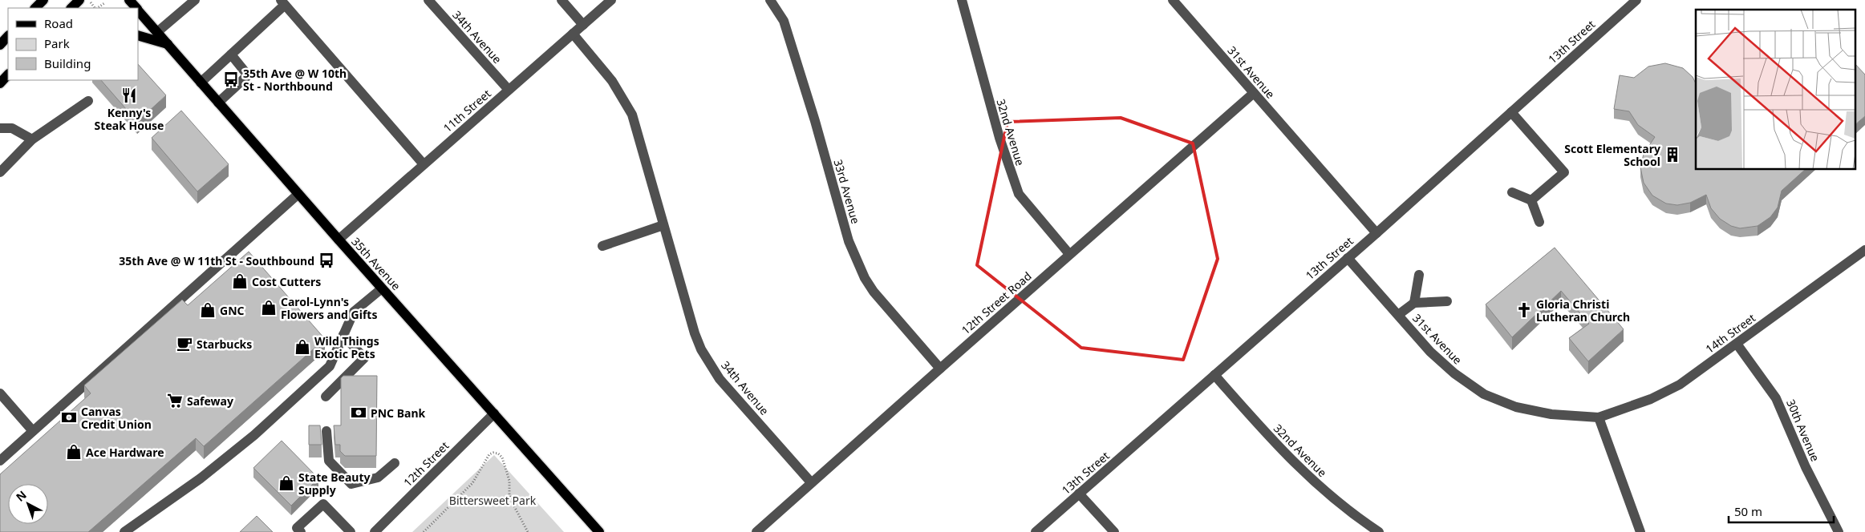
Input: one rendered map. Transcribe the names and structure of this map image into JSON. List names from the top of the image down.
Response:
{
  "streets": {
    "main road": ["35th Avenue"],
    "street": [
      "34th Avenue",
      "13th Street",
      "31st Avenue",
      "11th Street",
      "32nd Avenue",
      "33rd Avenue",
      "12th Street Road",
      "14th Street",
      "30th Avenue",
      "12th Street"
    ]
  },
  "crossings": [
    ["34th Avenue", "11th Street"],
    ["34th Avenue", "12th Street Road"],
    ["13th Street", "31st Avenue"],
    ["13th Street", "32nd Avenue"],
    ["31st Avenue", "12th Street Road"],
    ["31st Avenue", "14th Street"],
    ["11th Street", "35th Avenue"],
    ["32nd Avenue", "12th Street Road"],
    ["33rd Avenue", "12th Street Road"],
    ["35th Avenue", "12th Street"],
    ["14th Street", "30th Avenue"]
  ],
  "parks": ["Bittersweet Park"],
  "places": {
    "bus stop": ["35th Ave @ W 10th St - Northbound", "35th Ave @ W 11th St - Southbound"],
    "restaurant": ["Kenny's Steak House"],
    "building": ["Scott Elementary School"],
    "shop": [
      "Cost Cutters",
      "Carol-Lynn's Flowers and Gifts",
      "GNC",
      "Wild Things Exotic Pets",
      "Ace Hardware",
      "State Beauty Supply"
    ],
    "church": ["Gloria Christi Lutheran Church"],
    "cafe": ["Starbucks"],
    "supermarket": ["Safeway"],
    "bank": ["PNC Bank", "Canvas Credit Union"]
  },
  "legend": ["Road", "Park", "Building"],
  "scale_bar": "50 m",
  "north": "top left"
}
